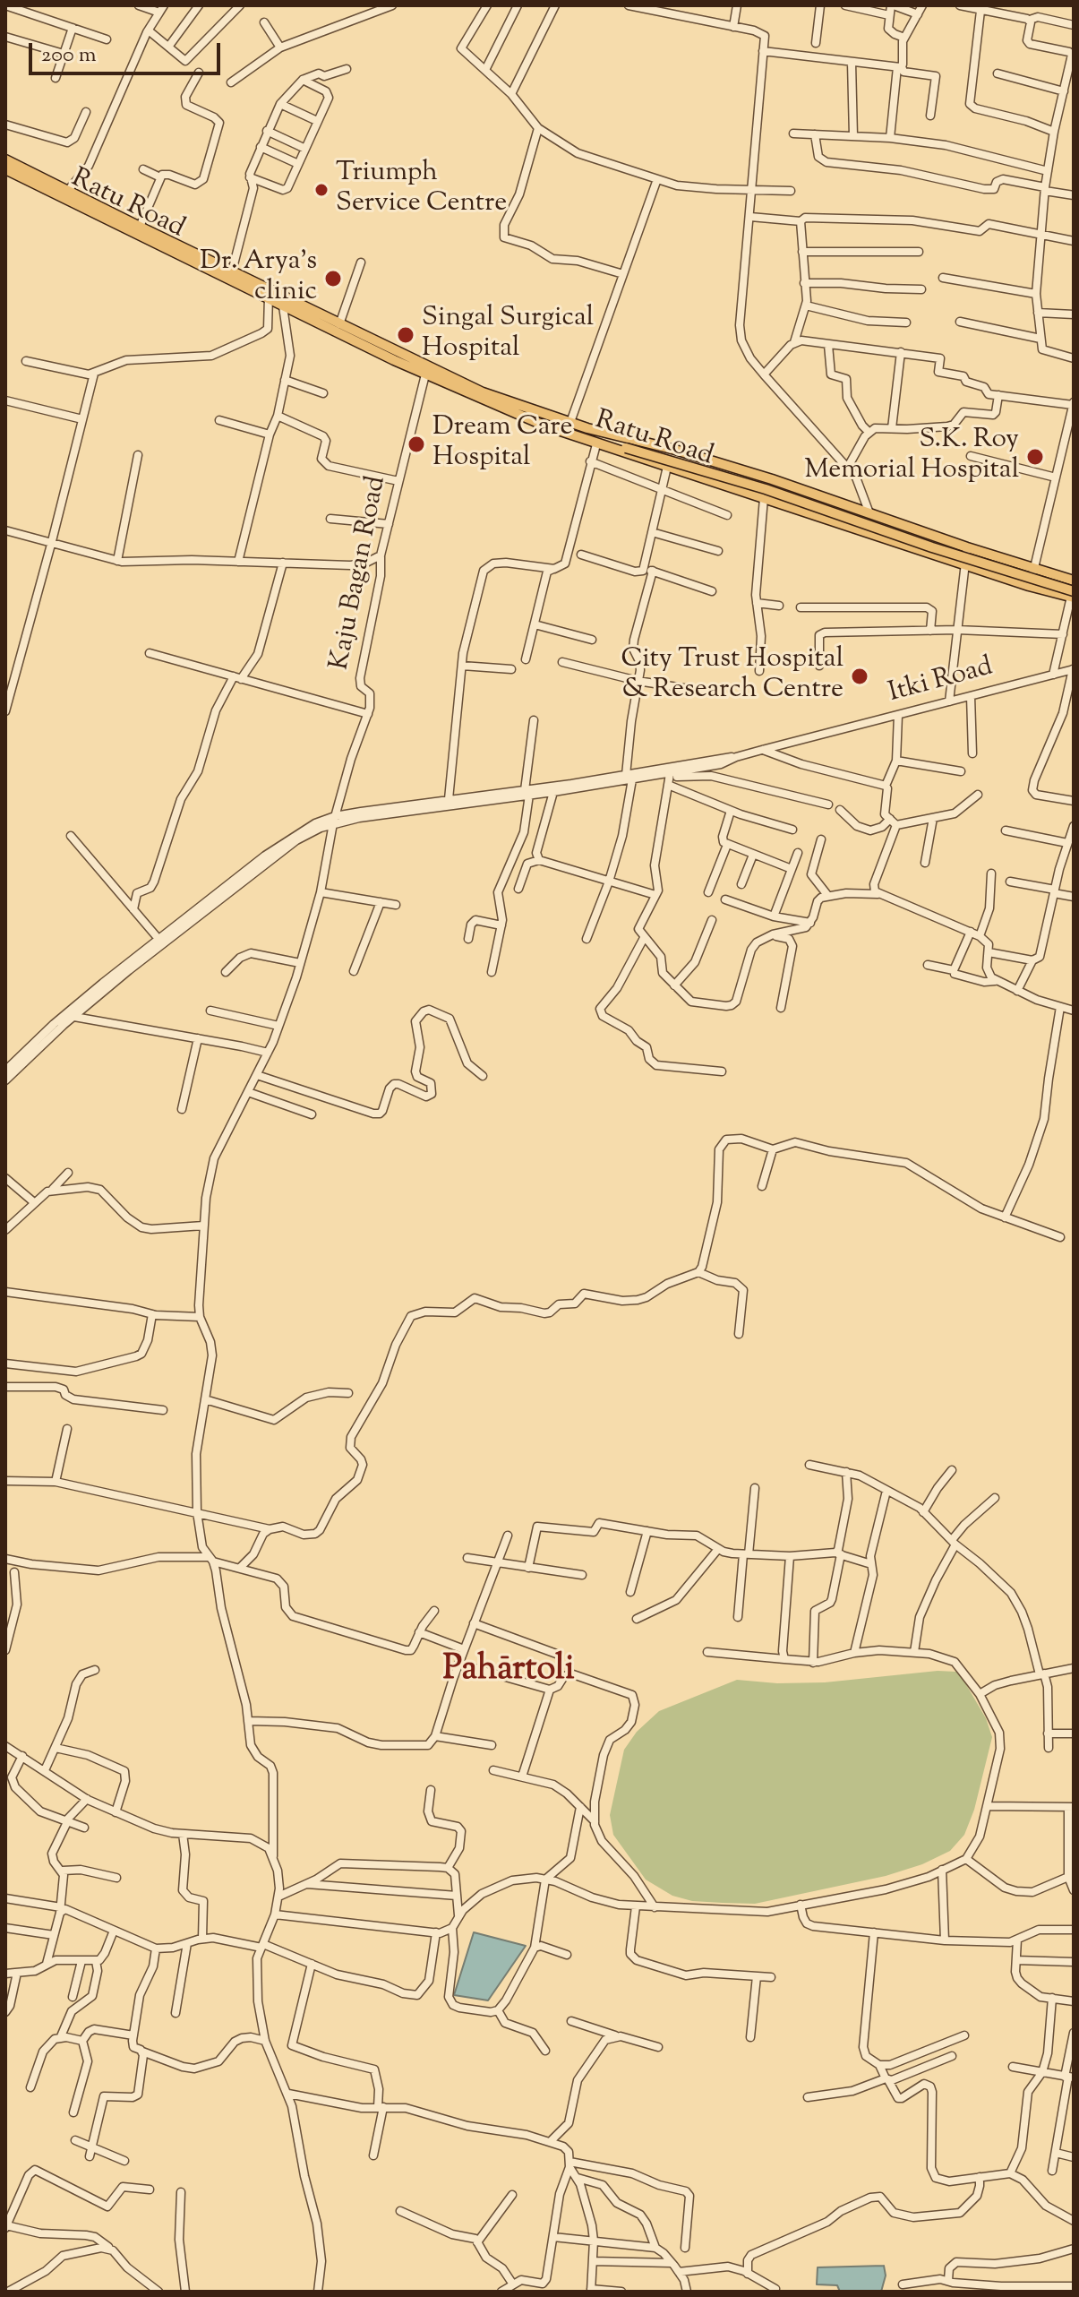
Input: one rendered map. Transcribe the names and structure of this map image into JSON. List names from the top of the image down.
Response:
{
  "streets": {
    "main road": ["Ratu Road"],
    "street": ["Kaju Bagan Road", "Itki Road"]
  },
  "crossings": [
    ["Ratu Road", "Kaju Bagan Road"]
  ],
  "districts": ["Pahārtoli"],
  "places": [
    "Triumph Service Centre",
    "Dr. Arya's clinic",
    "Singal Surgical Hospital",
    "Dream Care Hospital",
    "S.K. Roy Memorial Hospital",
    "City Trust Hospital & Research Centre"
  ],
  "scale_bar": "200 m"
}
